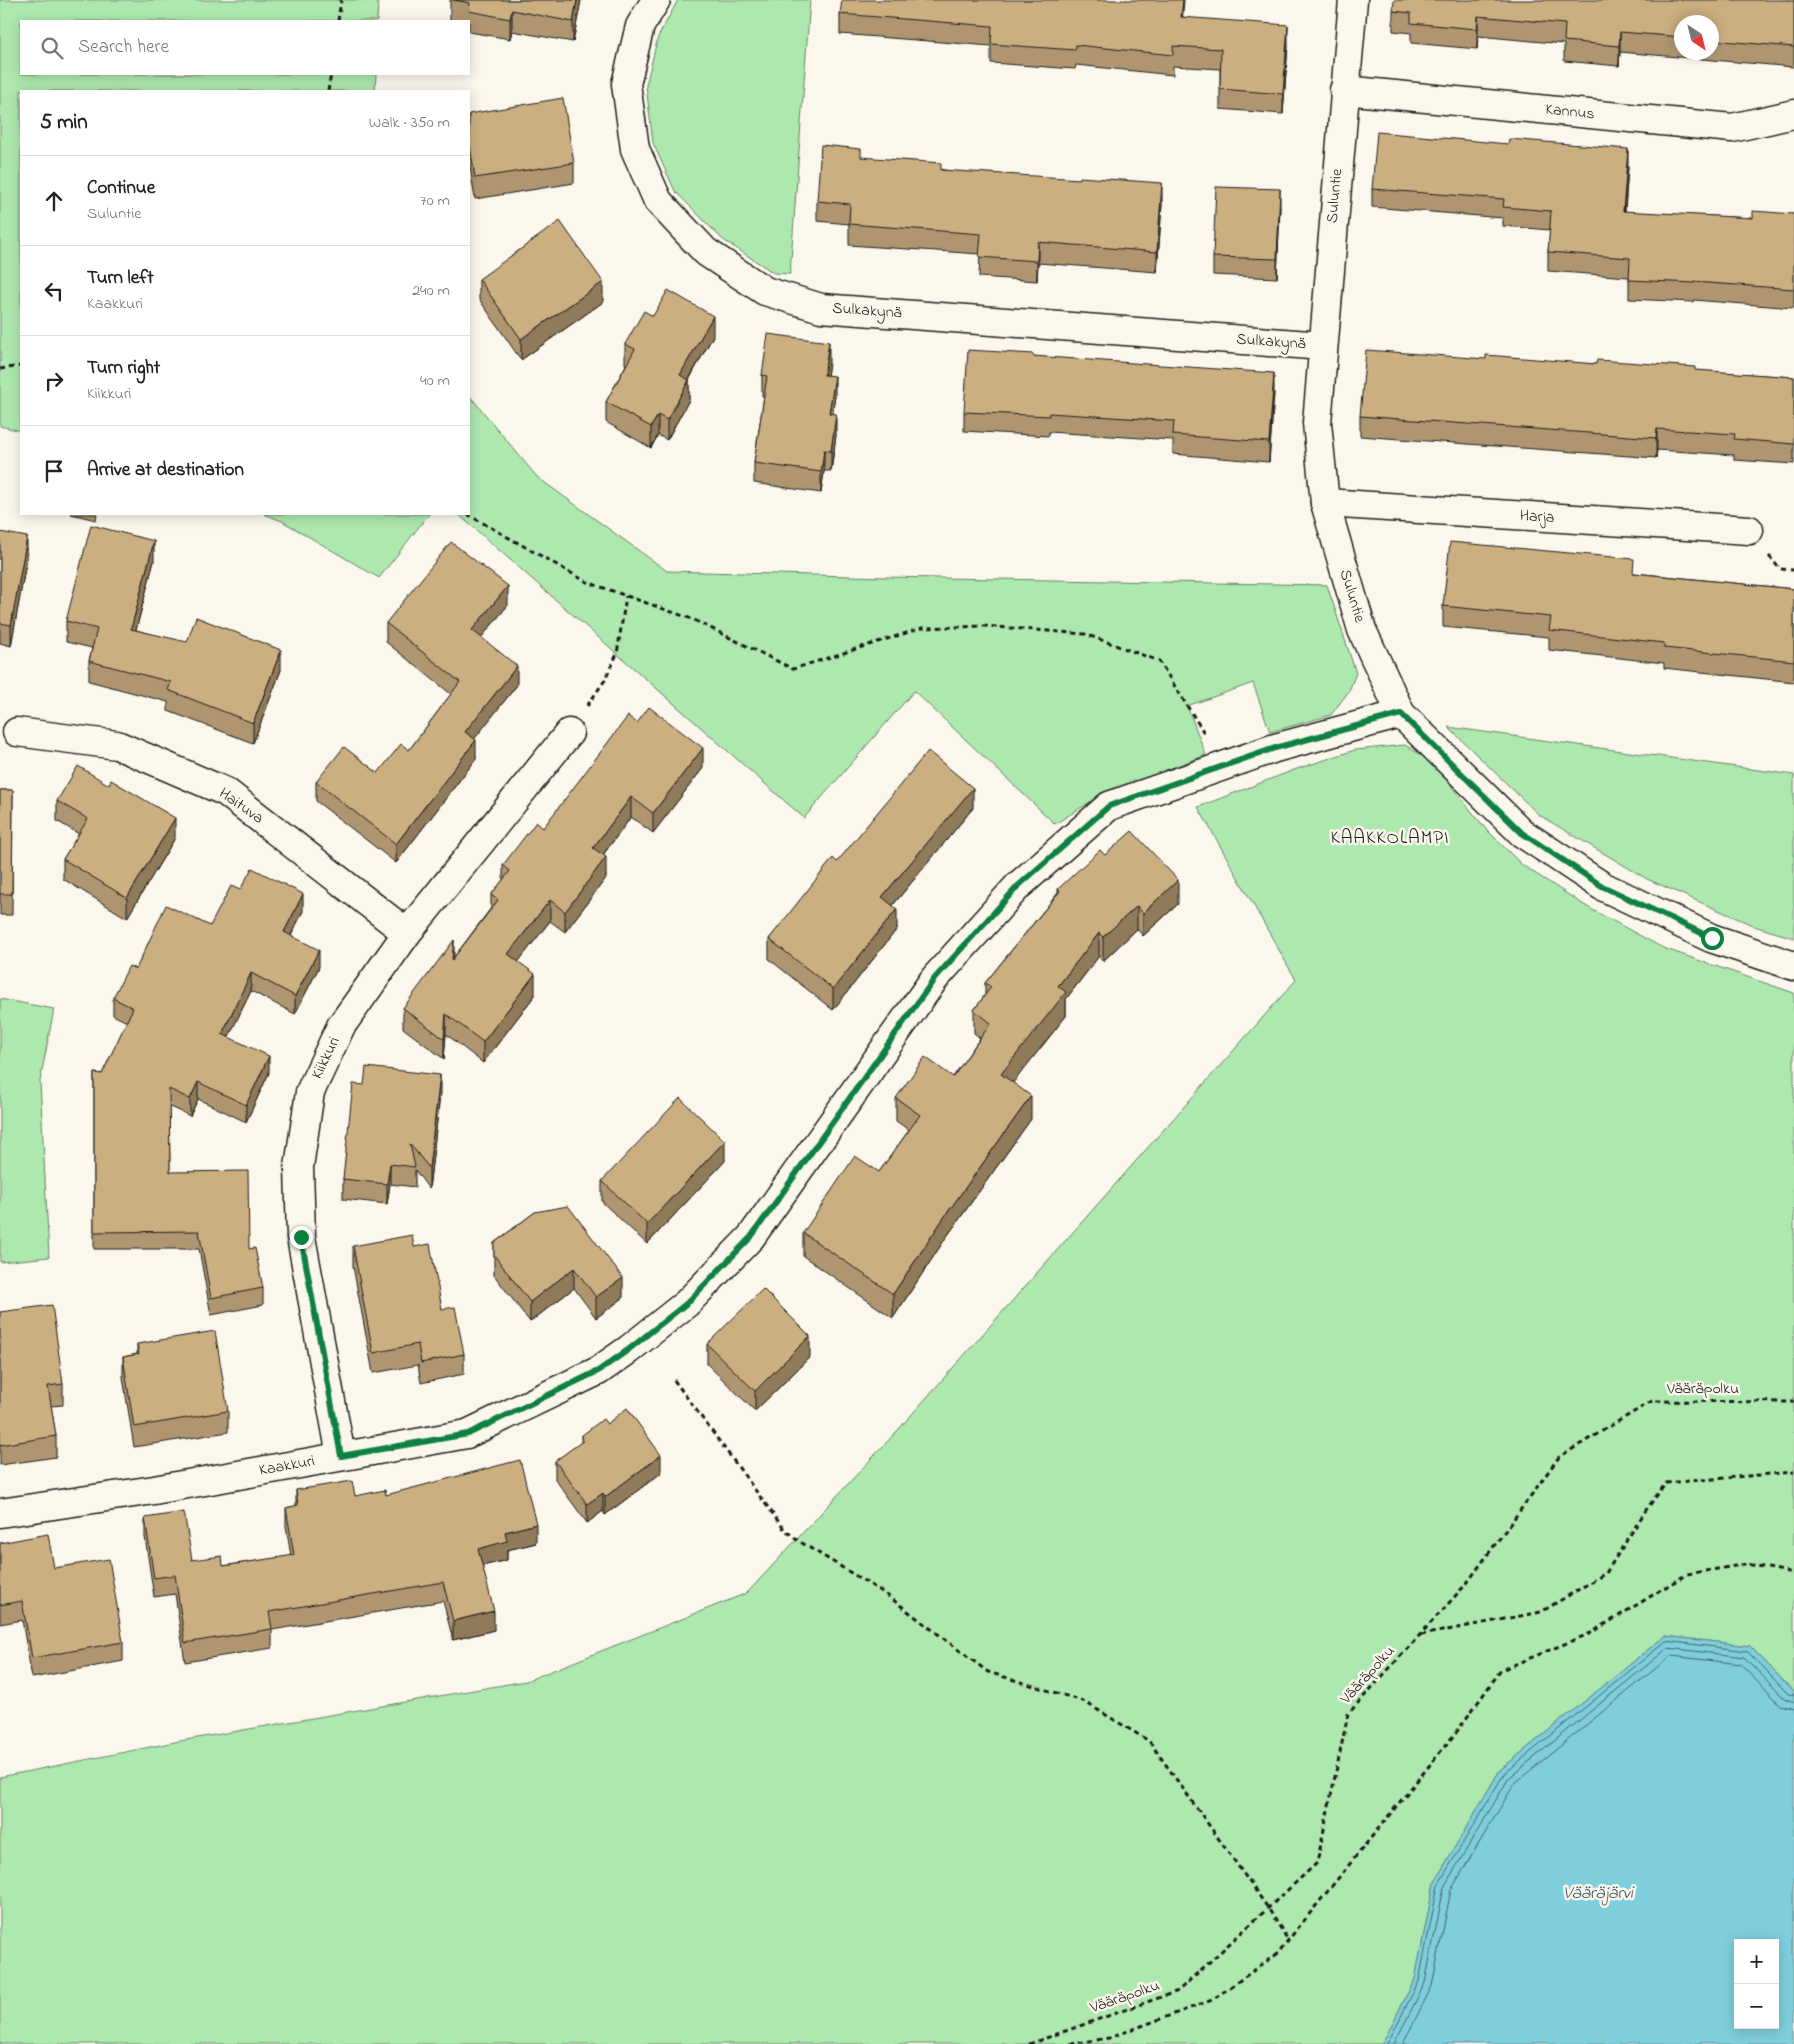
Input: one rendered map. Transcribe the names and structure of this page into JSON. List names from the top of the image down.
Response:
{
  "streets": {
    "street": [
      "Kannus",
      "Suluntie",
      "Sulkakynä",
      "Harja",
      "Haituva",
      "Kiikkuri",
      "Kaakkuri"
    ],
    "path": ["Vääräpolku"]
  },
  "crossings": [
    ["Kannus", "Suluntie"],
    ["Suluntie", "Sulkakynä"],
    ["Suluntie", "Harja"],
    ["Suluntie", "Kaakkuri"],
    ["Haituva", "Kiikkuri"],
    ["Kiikkuri", "Kaakkuri"]
  ],
  "districts": ["KAAKKOLAMPI"],
  "water": ["Vääräjärvi"],
  "north": "bottom right",
  "page": {
    "search": "Search here",
    "heading": ["5 min", "Walk · 350 m"],
    "list": [
      ["Continue", "Suluntie", "70 m"],
      ["Turn left", "Kaakkuri", "240 m"],
      ["Turn right", "Kiikkuri", "40 m"],
      "Arrive at destination"
    ],
    "map_buttons": ["+", "−"]
  }
}
